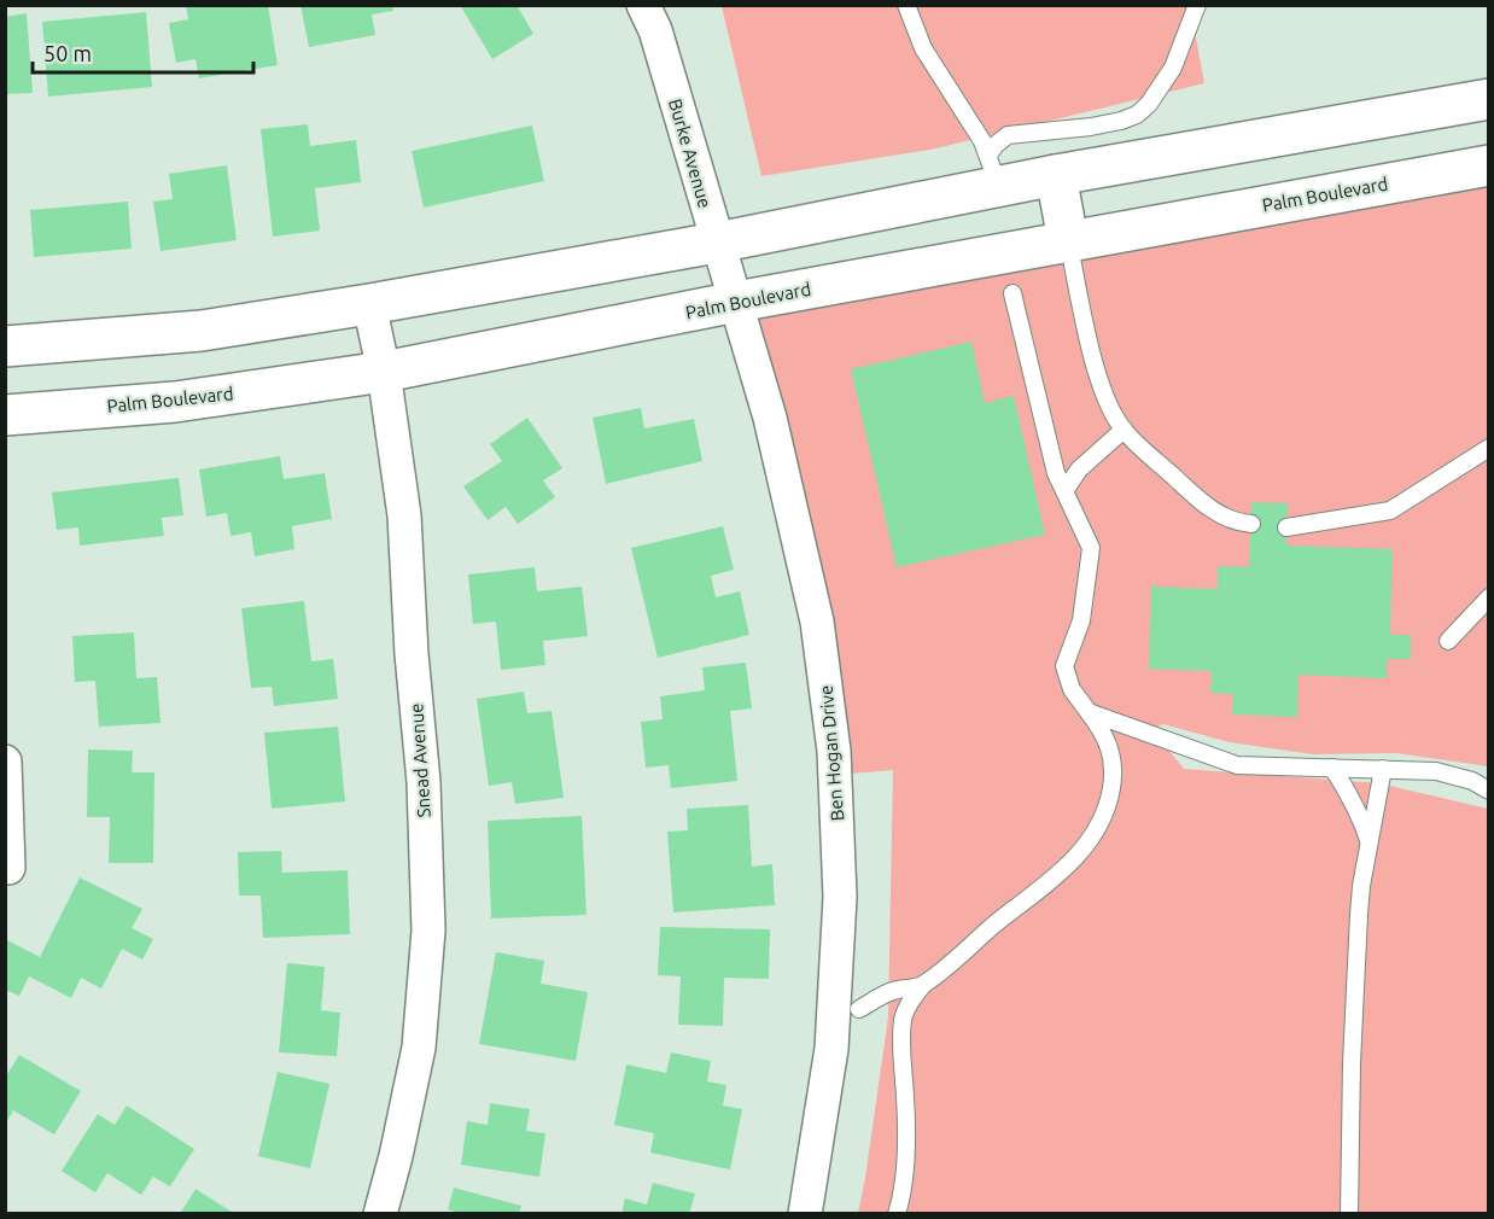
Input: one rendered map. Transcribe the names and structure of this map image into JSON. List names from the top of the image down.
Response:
{
  "streets": {
    "street": [
      "Burke Avenue",
      "Palm Boulevard",
      "Ben Hogan Drive",
      "Snead Avenue"
    ]
  },
  "crossings": [
    ["Burke Avenue", "Palm Boulevard"],
    ["Burke Avenue", "Ben Hogan Drive"],
    ["Palm Boulevard", "Ben Hogan Drive"],
    ["Palm Boulevard", "Snead Avenue"]
  ],
  "scale_bar": "50 m"
}
